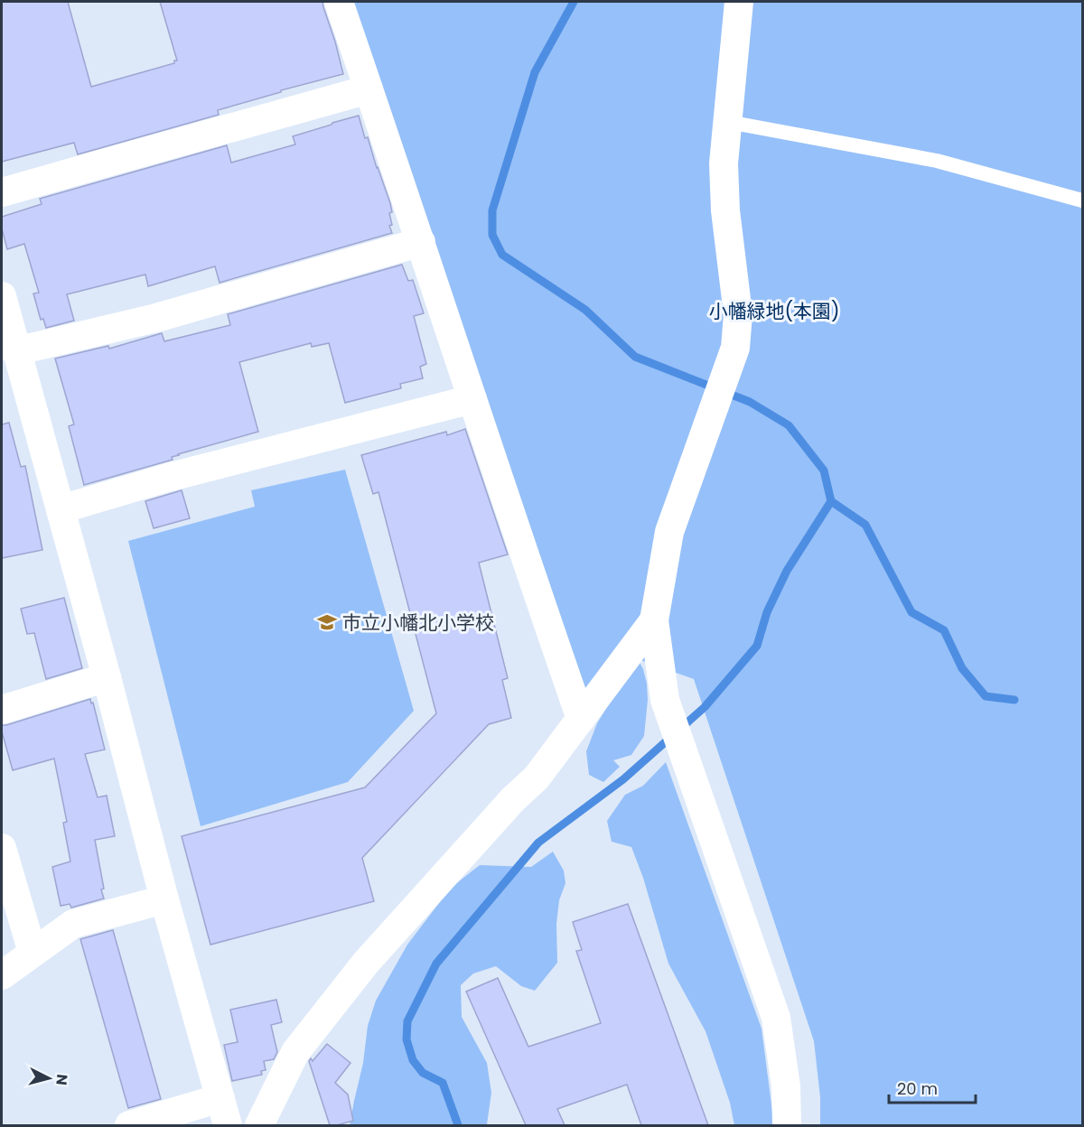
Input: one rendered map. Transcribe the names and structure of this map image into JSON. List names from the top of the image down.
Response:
{
  "parks": ["小幡緑地(本園)"],
  "places": {
    "school or university": ["市立小幡北小学校"]
  },
  "scale_bar": "20 m",
  "north": "right"
}
